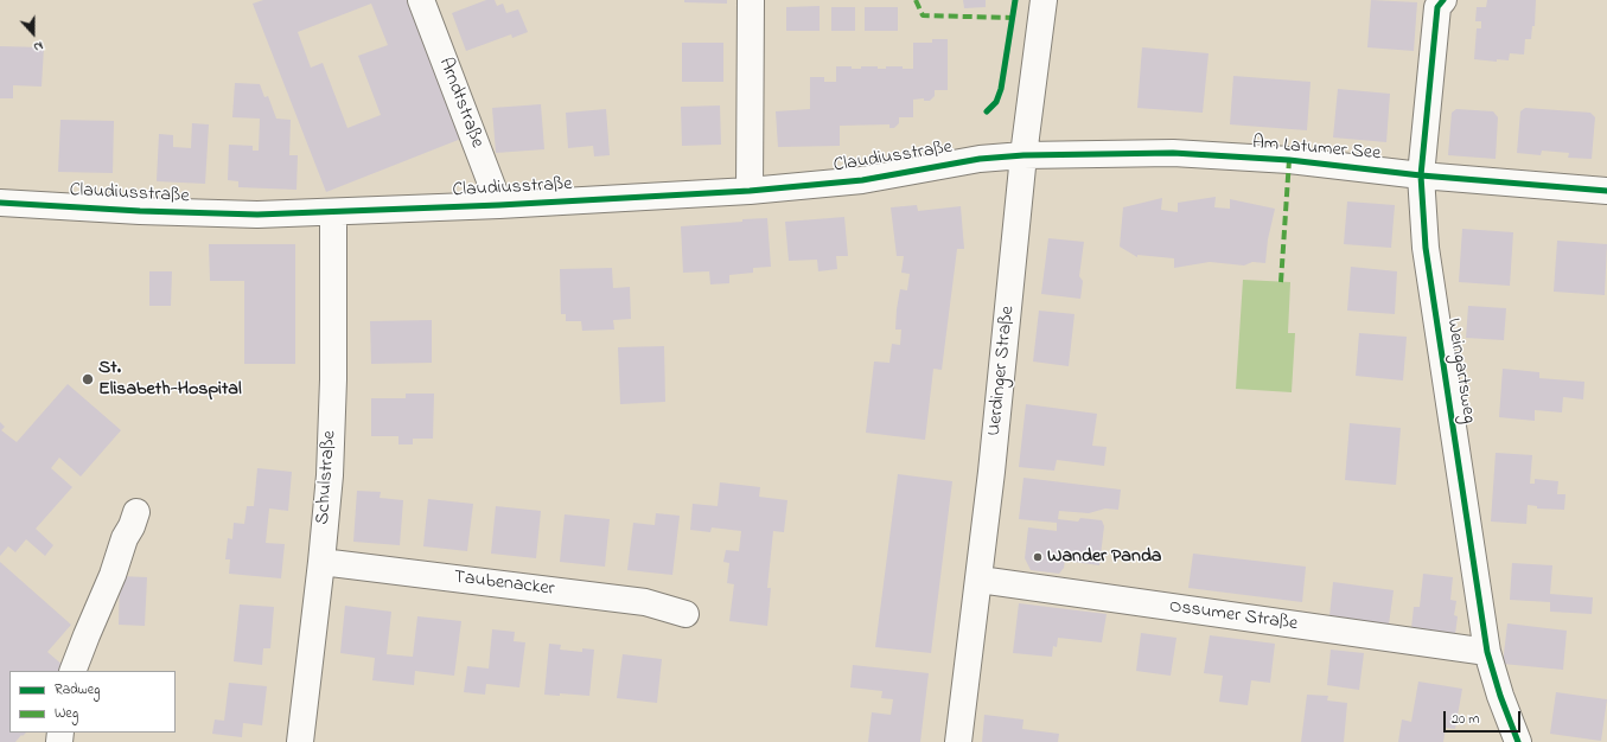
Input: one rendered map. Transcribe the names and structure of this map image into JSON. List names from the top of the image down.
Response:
{
  "streets": {
    "street": [
      "Arndtstraße",
      "Am Latumer See",
      "Claudiusstraße",
      "Uerdinger Straße",
      "Weingartsweg",
      "Schulstraße",
      "Taubenacker",
      "Ossumer Straße"
    ]
  },
  "crossings": [
    ["Arndtstraße", "Claudiusstraße"],
    ["Am Latumer See", "Claudiusstraße"],
    ["Am Latumer See", "Uerdinger Straße"],
    ["Am Latumer See", "Weingartsweg"],
    ["Claudiusstraße", "Uerdinger Straße"],
    ["Claudiusstraße", "Schulstraße"],
    ["Uerdinger Straße", "Ossumer Straße"],
    ["Weingartsweg", "Ossumer Straße"],
    ["Schulstraße", "Taubenacker"]
  ],
  "places": ["St. Elisabeth-Hospital", "Wander Panda"],
  "legend": ["Radweg", "Weg"],
  "scale_bar": "20 m",
  "north": "bottom"
}
